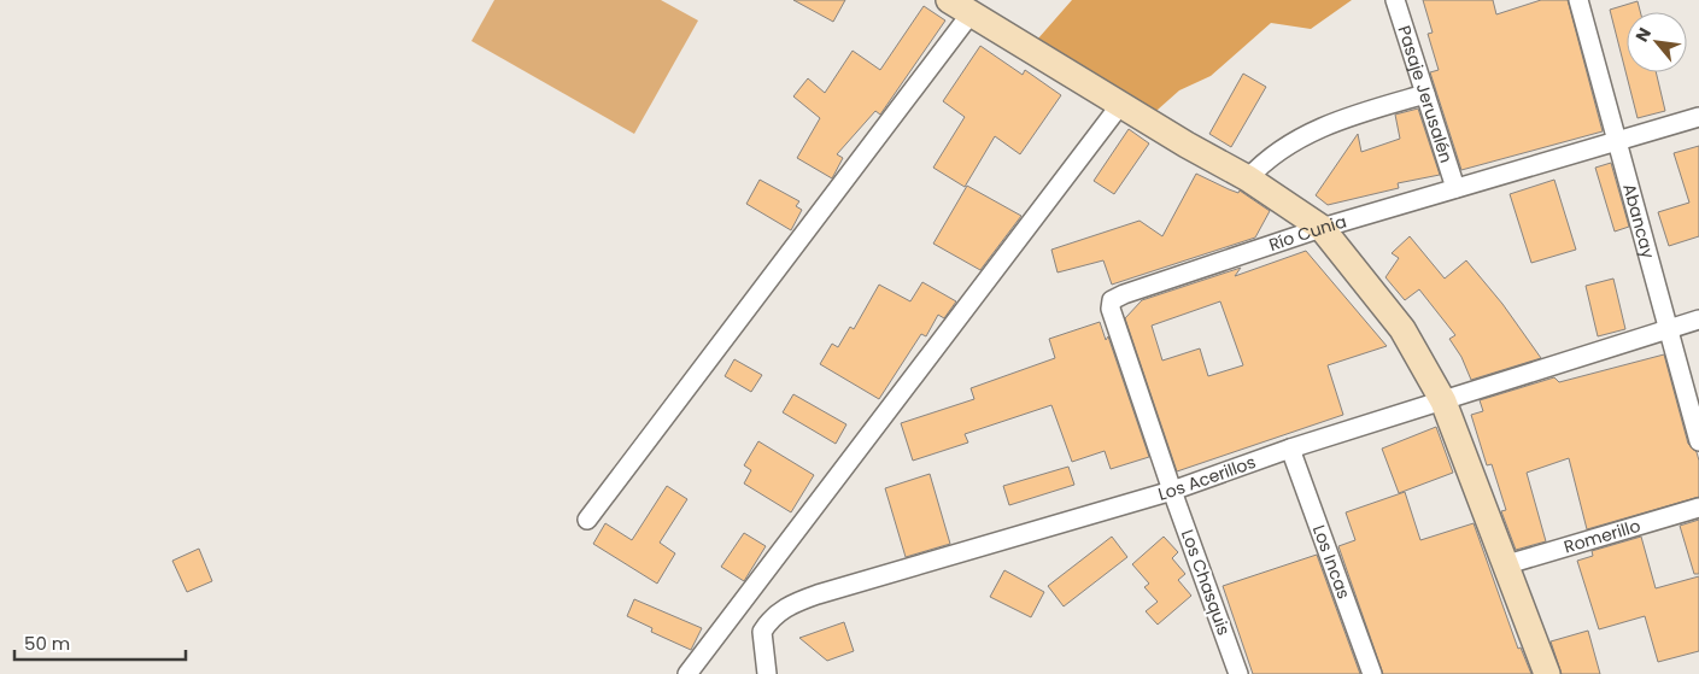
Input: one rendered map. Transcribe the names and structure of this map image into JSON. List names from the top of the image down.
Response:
{
  "streets": {
    "street": [
      "Pasaje Jerusalén",
      "Abancay",
      "Río Cunia",
      "Los Acerillos",
      "Romerillo",
      "Los Incas",
      "Los Chasquis"
    ]
  },
  "crossings": [
    ["Pasaje Jerusalén", "Río Cunia"],
    ["Abancay", "Río Cunia"],
    ["Abancay", "Los Acerillos"],
    ["Río Cunia", "Los Acerillos"],
    ["Río Cunia", "Los Chasquis"],
    ["Los Acerillos", "Los Incas"],
    ["Los Acerillos", "Los Chasquis"]
  ],
  "scale_bar": "50 m",
  "north": "top left"
}
